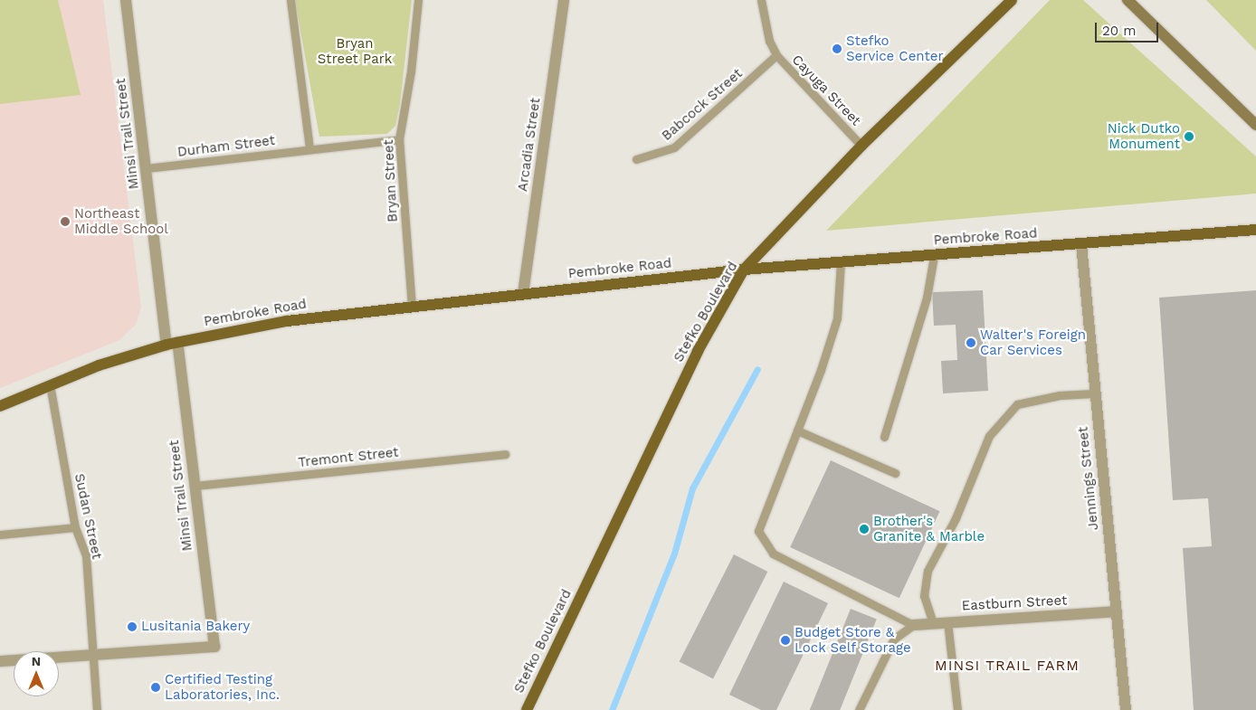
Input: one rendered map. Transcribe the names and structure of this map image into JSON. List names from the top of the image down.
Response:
{
  "streets": {
    "main road": ["Pembroke Road", "Stefko Boulevard"],
    "street": [
      "Minsi Trail Street",
      "Arcadia Street",
      "Jennings Street",
      "Eastburn Street"
    ],
    "lane": [
      "Cayuga Street",
      "Babcock Street",
      "Durham Street",
      "Bryan Street",
      "Tremont Street",
      "Sudan Street"
    ]
  },
  "crossings": [
    ["Cayuga Street", "Babcock Street"],
    ["Cayuga Street", "Stefko Boulevard"],
    ["Minsi Trail Street", "Durham Street"],
    ["Minsi Trail Street", "Pembroke Road"],
    ["Minsi Trail Street", "Tremont Street"],
    ["Minsi Trail Street", "Sudan Street"],
    ["Arcadia Street", "Pembroke Road"],
    ["Durham Street", "Bryan Street"],
    ["Bryan Street", "Pembroke Road"],
    ["Pembroke Road", "Stefko Boulevard"],
    ["Pembroke Road", "Jennings Street"],
    ["Pembroke Road", "Sudan Street"],
    ["Jennings Street", "Eastburn Street"]
  ],
  "districts": ["MINSI TRAIL FARM"],
  "parks": ["Bryan Street Park"],
  "places": [
    "Stefko Service Center",
    "Nick Dutko Monument",
    "Northeast Middle School",
    "Walter's Foreign Car Services",
    "Brother's Granite & Marble",
    "Lusitania Bakery",
    "Budget Store & Lock Self Storage",
    "Certified Testing Laboratories, Inc."
  ],
  "scale_bar": "20 m",
  "north": "top"
}
